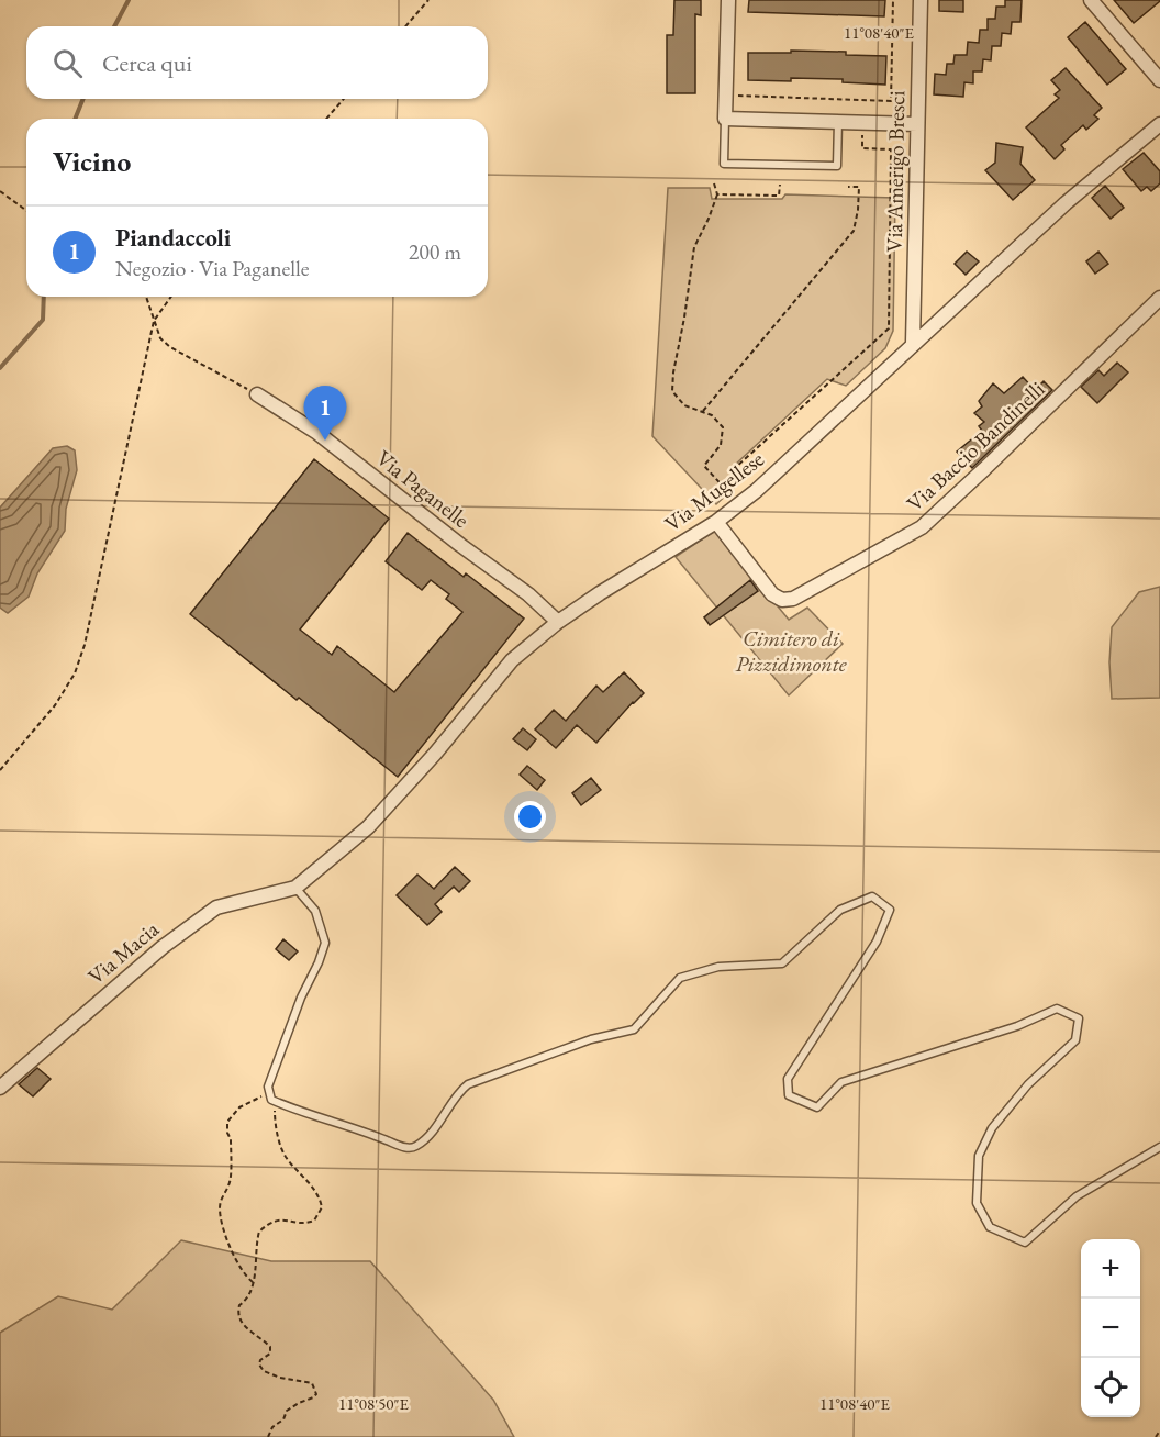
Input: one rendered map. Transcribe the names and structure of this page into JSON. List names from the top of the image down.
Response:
{
  "streets": {
    "street": [
      "Via Amerigo Bresci",
      "Via Baccio Bandinelli",
      "Via Paganelle",
      "Via Mugellese",
      "Via Macia"
    ]
  },
  "crossings": [
    ["Via Amerigo Bresci", "Via Mugellese"],
    ["Via Baccio Bandinelli", "Via Mugellese"],
    ["Via Paganelle", "Via Mugellese"],
    ["Via Mugellese", "Via Macia"]
  ],
  "parks": ["Cimitero di Pizzidimonte"],
  "page": {
    "search": "Cerca qui",
    "heading": "Vicino",
    "list": [
      {
        "mark": "1",
        "name": "Piandaccoli",
        "note": "Negozio · Via Paganelle",
        "value": "200 m"
      }
    ],
    "pins": "1",
    "map_buttons": ["+", "−"]
  },
  "coordinates": ["11°08'40\"E", "11°08'50\"E"]
}
